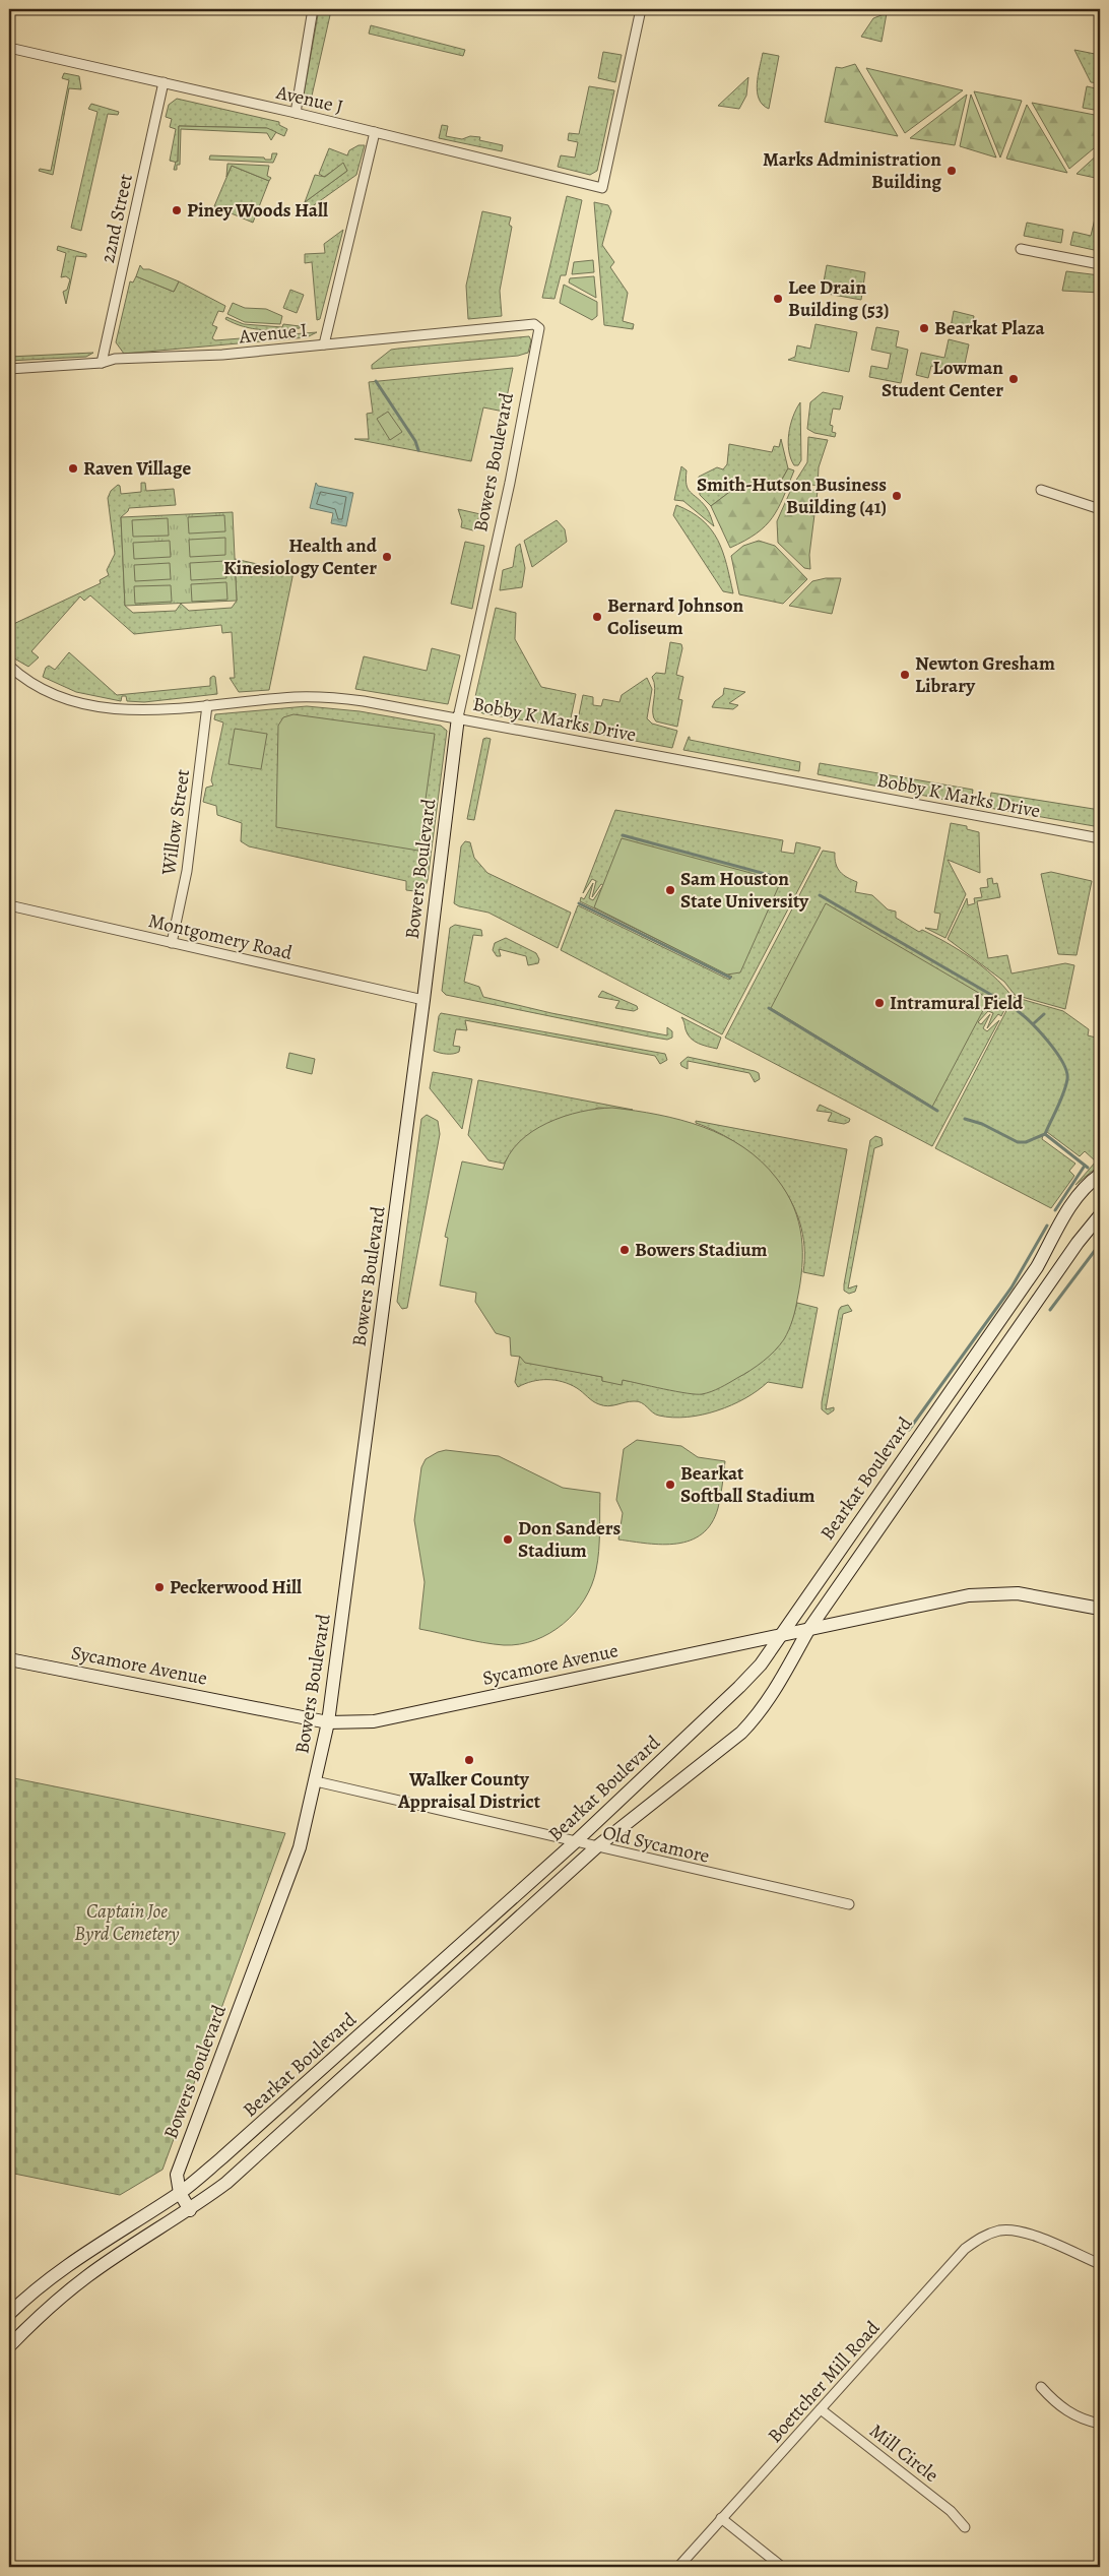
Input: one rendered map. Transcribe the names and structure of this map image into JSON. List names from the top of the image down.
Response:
{
  "streets": {
    "street": [
      "Avenue J",
      "22nd Street",
      "Avenue I",
      "Bowers Boulevard",
      "Bobby K Marks Drive",
      "Willow Street",
      "Montgomery Road",
      "Bearkat Boulevard",
      "Sycamore Avenue",
      "Old Sycamore",
      "Boettcher Mill Road",
      "Mill Circle"
    ]
  },
  "crossings": [
    ["Avenue J", "22nd Street"],
    ["22nd Street", "Avenue I"],
    ["Avenue I", "Bowers Boulevard"],
    ["Bowers Boulevard", "Bobby K Marks Drive"],
    ["Bowers Boulevard", "Montgomery Road"],
    ["Bowers Boulevard", "Bearkat Boulevard"],
    ["Bowers Boulevard", "Sycamore Avenue"],
    ["Bowers Boulevard", "Old Sycamore"],
    ["Bobby K Marks Drive", "Willow Street"],
    ["Willow Street", "Montgomery Road"],
    ["Bearkat Boulevard", "Sycamore Avenue"],
    ["Bearkat Boulevard", "Old Sycamore"],
    ["Boettcher Mill Road", "Mill Circle"]
  ],
  "parks": ["Captain Joe Byrd Cemetery"],
  "places": [
    "Marks Administration Building",
    "Piney Woods Hall",
    "Lee Drain Building (53)",
    "Bearkat Plaza",
    "Lowman Student Center",
    "Raven Village",
    "Smith-Hutson Business Building (41)",
    "Health and Kinesiology Center",
    "Bernard Johnson Coliseum",
    "Newton Gresham Library",
    "Sam Houston State University",
    "Intramural Field",
    "Bowers Stadium",
    "Bearkat Softball Stadium",
    "Don Sanders Stadium",
    "Peckerwood Hill",
    "Walker County Appraisal District"
  ]
}
